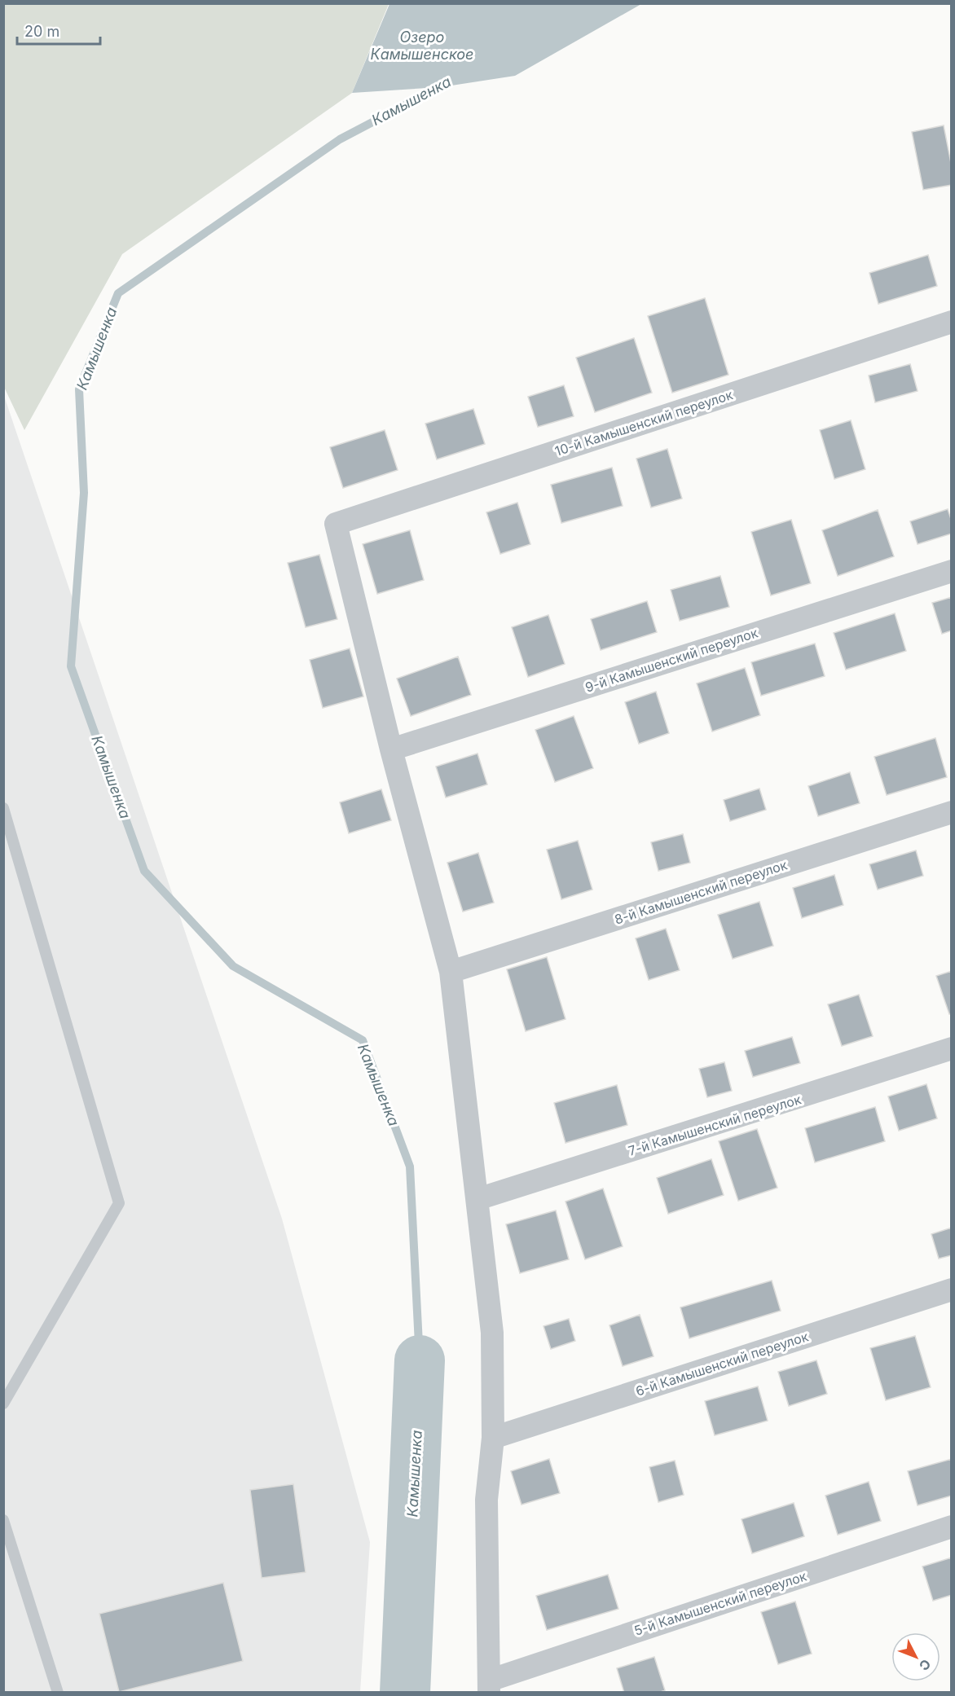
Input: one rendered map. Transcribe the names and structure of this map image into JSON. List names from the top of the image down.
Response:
{
  "streets": {
    "street": [
      "10-й Камышенский переулок",
      "9-й Камышенский переулок",
      "8-й Камышенский переулок",
      "7-й Камышенский переулок",
      "6-й Камышенский переулок",
      "5-й Камышенский переулок"
    ]
  },
  "crossings": [
    ["10-й Камышенский переулок", "9-й Камышенский переулок"]
  ],
  "water": ["Озеро Камышенское", "Камышенка"],
  "scale_bar": "20 m",
  "north": "bottom right"
}
